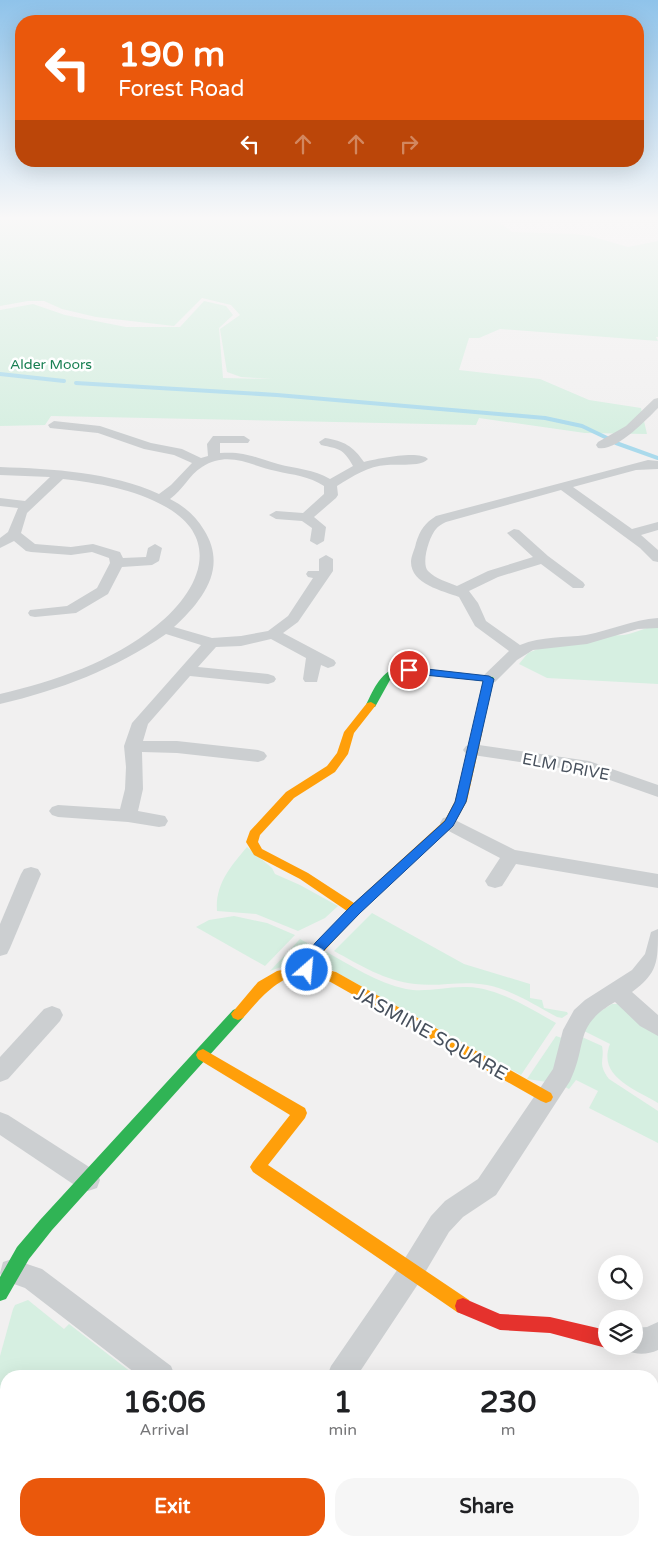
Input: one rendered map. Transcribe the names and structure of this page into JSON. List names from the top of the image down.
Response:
{
  "streets": {
    "street": ["ELM DRIVE", "JASMINE SQUARE"]
  },
  "parks": ["Alder Moors"],
  "page": {
    "turn": ["190 m", "Forest Road"],
    "eta": [
      "16:06",
      "Arrival",
      "1",
      "min",
      "230",
      "m"
    ],
    "buttons": ["Exit", "Share"]
  }
}
